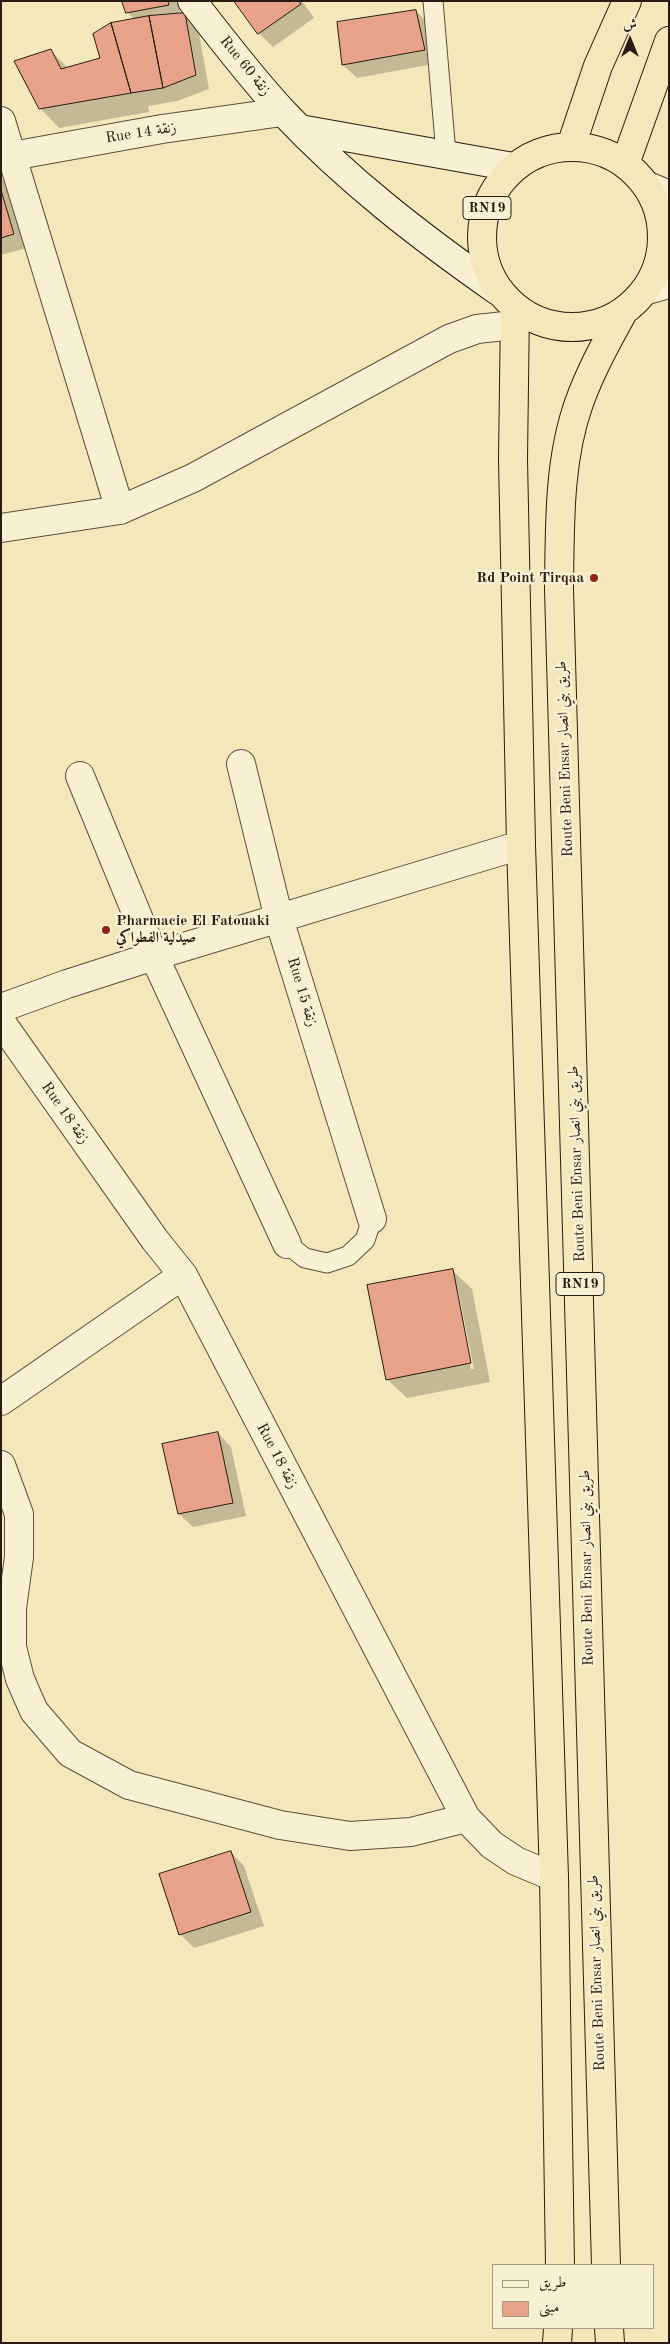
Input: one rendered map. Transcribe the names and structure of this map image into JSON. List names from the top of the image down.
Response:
{
  "streets": {
    "highway": ["RN19", "Route Beni Ensar طريق بني انصار"],
    "street": [
      "Rue 60 زنقة",
      "Rue 14 زنقة",
      "Rue 15 زنقة",
      "Rue 18 زنقة"
    ]
  },
  "crossings": [
    ["Rue 60 زنقة", "Rue 14 زنقة"],
    ["Rue 60 زنقة", "RN19"],
    ["Rue 14 زنقة", "RN19"],
    ["RN19", "Route Beni Ensar طريق بني انصار"],
    ["RN19", "Rue 18 زنقة"]
  ],
  "places": ["Rd Point Tirqaa", "Pharmacie El Fatouaki صيدلية الفطواكي"],
  "legend": ["طريق", "مبنى"],
  "north": "top"
}
